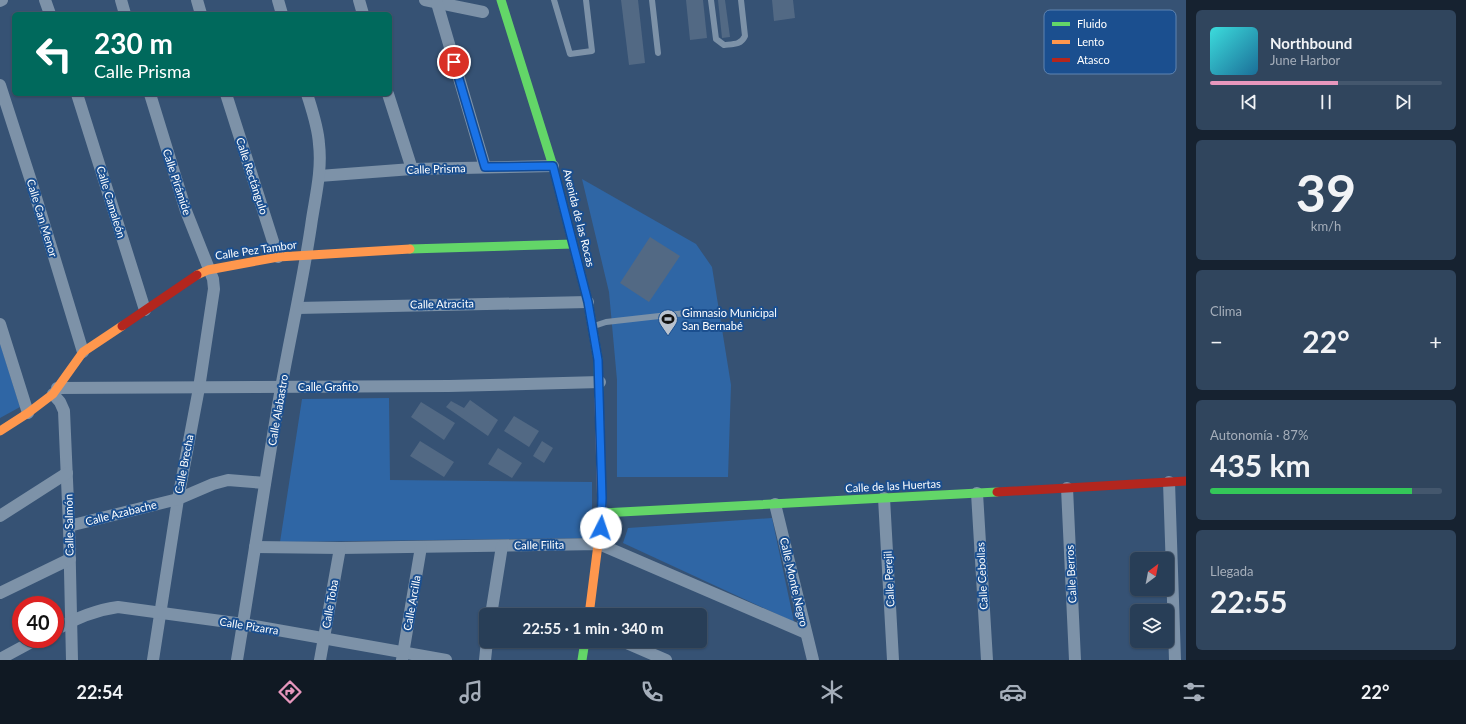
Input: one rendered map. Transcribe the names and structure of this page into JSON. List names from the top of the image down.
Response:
{
  "streets": {
    "street": [
      "Calle Prisma",
      "Calle Rectángulo",
      "Calle Pirámide",
      "Calle Camaleón",
      "Calle Can Menor",
      "Avenida de las Rocas",
      "Calle Pez Tambor",
      "Calle Atracita",
      "Calle Grafito",
      "Calle Alabastro",
      "Calle Brecha",
      "Calle de las Huertas",
      "Calle Azabache",
      "Calle Salmón",
      "Calle Filita",
      "Calle Berros",
      "Calle Cebollas",
      "Calle Perejil",
      "Calle Monte Negro",
      "Calle Arcilla",
      "Calle Toba",
      "Calle Pizarra"
    ]
  },
  "crossings": [
    ["Calle Prisma", "Avenida de las Rocas"],
    ["Calle Prisma", "Calle Alabastro"],
    ["Calle Rectángulo", "Calle Pez Tambor"],
    ["Calle Pirámide", "Calle Pez Tambor"],
    ["Calle Pirámide", "Calle Brecha"],
    ["Calle Camaleón", "Calle Pez Tambor"],
    ["Calle Can Menor", "Calle Pez Tambor"],
    ["Avenida de las Rocas", "Calle Pez Tambor"],
    ["Avenida de las Rocas", "Calle Atracita"],
    ["Avenida de las Rocas", "Calle Grafito"],
    ["Avenida de las Rocas", "Calle de las Huertas"],
    ["Avenida de las Rocas", "Calle Filita"],
    ["Calle Pez Tambor", "Calle Grafito"],
    ["Calle Pez Tambor", "Calle Alabastro"],
    ["Calle Pez Tambor", "Calle Brecha"],
    ["Calle Pez Tambor", "Calle Salmón"],
    ["Calle Atracita", "Calle Alabastro"],
    ["Calle Grafito", "Calle Alabastro"],
    ["Calle Grafito", "Calle Brecha"],
    ["Calle Grafito", "Calle Salmón"],
    ["Calle Alabastro", "Calle Azabache"],
    ["Calle Alabastro", "Calle Filita"],
    ["Calle Alabastro", "Calle Pizarra"],
    ["Calle Brecha", "Calle Azabache"],
    ["Calle Brecha", "Calle Pizarra"],
    ["Calle de las Huertas", "Calle Berros"],
    ["Calle de las Huertas", "Calle Cebollas"],
    ["Calle de las Huertas", "Calle Perejil"],
    ["Calle de las Huertas", "Calle Monte Negro"],
    ["Calle Azabache", "Calle Salmón"],
    ["Calle Salmón", "Calle Pizarra"],
    ["Calle Filita", "Calle Monte Negro"],
    ["Calle Filita", "Calle Arcilla"],
    ["Calle Filita", "Calle Toba"],
    ["Calle Arcilla", "Calle Pizarra"],
    ["Calle Toba", "Calle Pizarra"]
  ],
  "places": {
    "sports": ["Gimnasio Municipal San Bernabé"]
  },
  "legend": ["Fluido", "Lento", "Atasco"],
  "north": "top right",
  "page": {
    "turn": ["230 m", "Calle Prisma"],
    "song": ["Northbound", "June Harbor"],
    "tile": [
      ["39", "km/h"],
      "Clima",
      ["Autonomía · 87%", "435 km"],
      ["Llegada", "22:55"]
    ],
    "heat": ["−", "22°", "+"],
    "limit": "40",
    "trip": "22:55 · 1 min · 340 m",
    "tabs": ["22:54", "22°"]
  }
}
